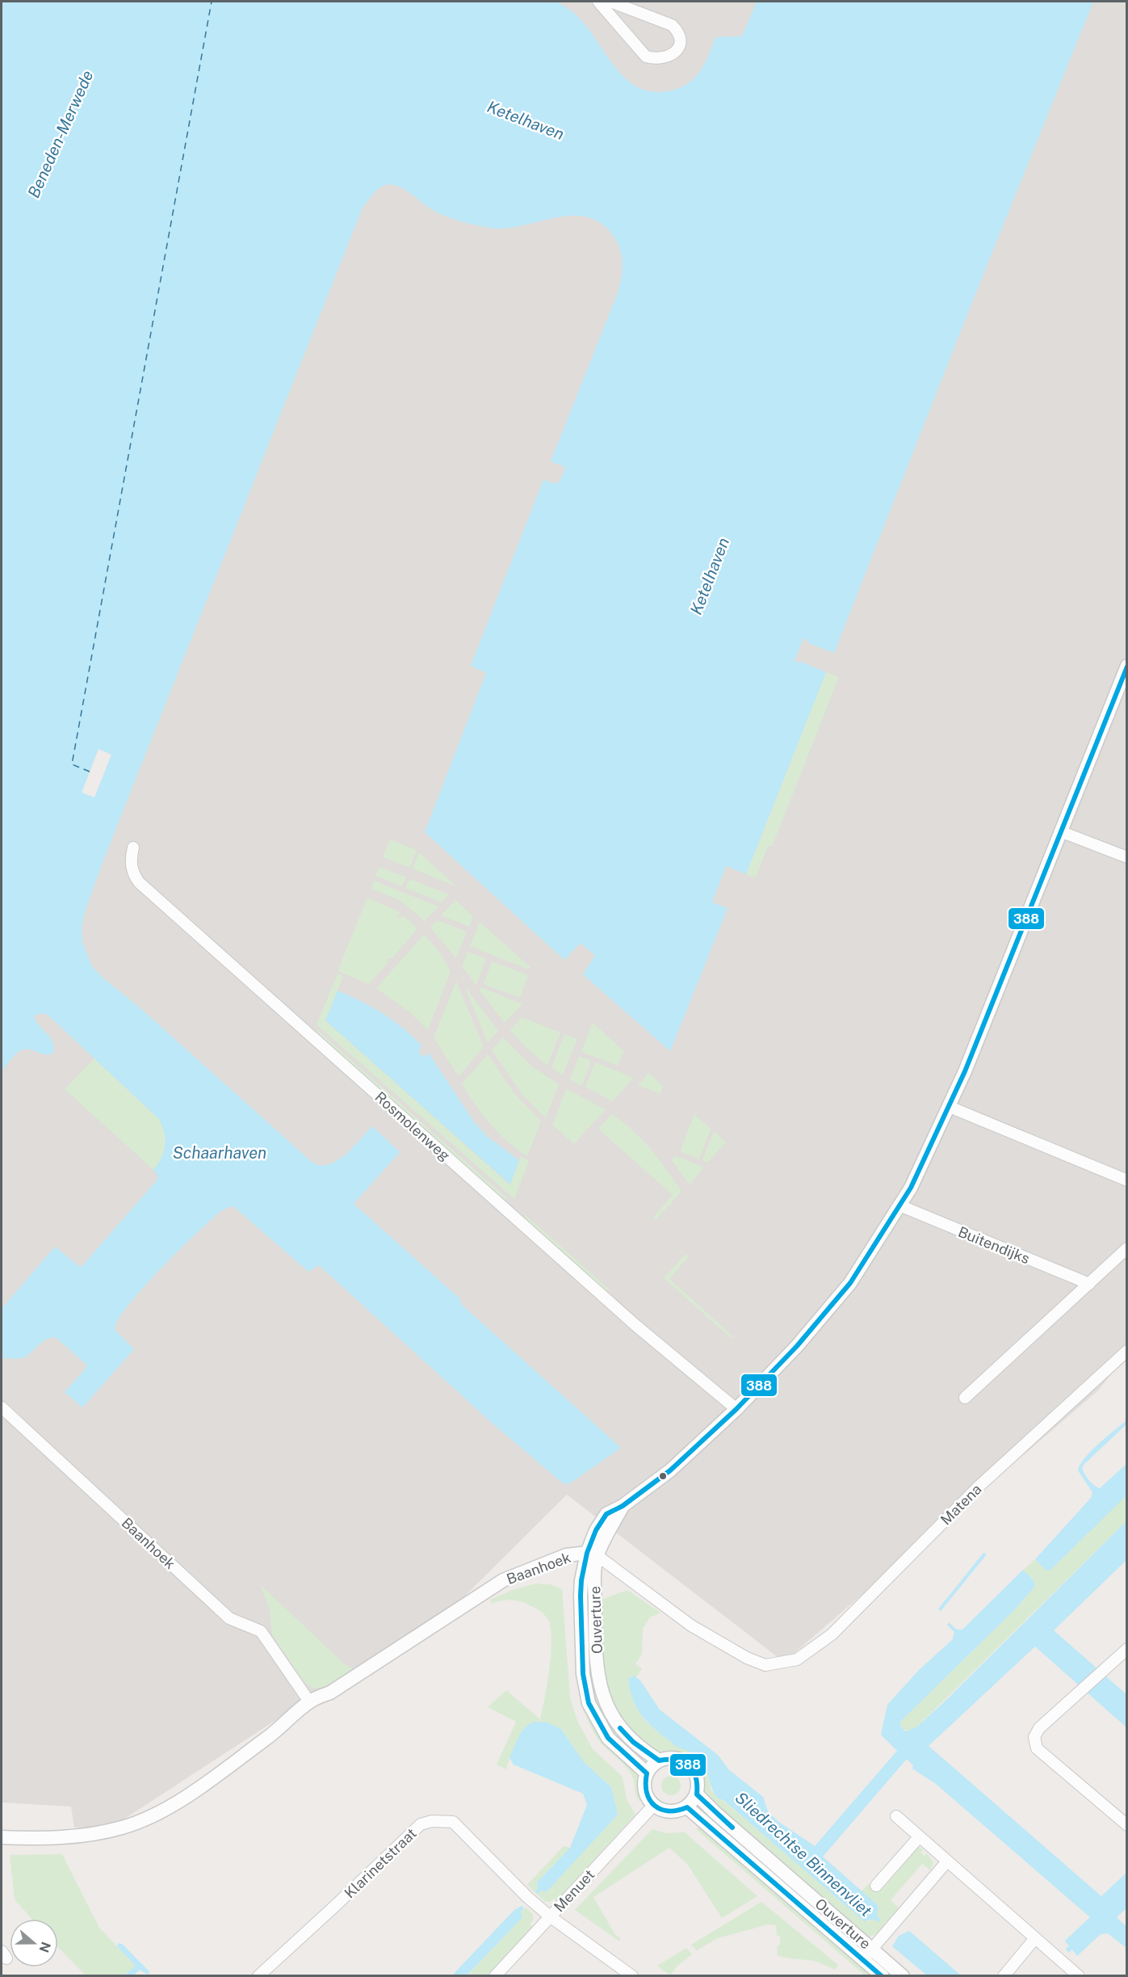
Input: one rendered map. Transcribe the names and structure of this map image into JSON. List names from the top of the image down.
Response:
{
  "streets": {
    "street": [
      "Rosmolenweg",
      "Buitendijks",
      "Matena",
      "Baanhoek",
      "Ouverture",
      "Klarinetstraat",
      "Menuet"
    ]
  },
  "crossings": [
    ["Rosmolenweg", "Ouverture"],
    ["Matena", "Baanhoek"],
    ["Matena", "Ouverture"],
    ["Baanhoek", "Ouverture"],
    ["Ouverture", "Menuet"],
    ["Klarinetstraat", "Menuet"]
  ],
  "water": [
    "Ketelhaven",
    "Beneden-Merwede",
    "Schaarhaven",
    "Sliedrechtse Binnenvliet"
  ],
  "lines": ["transit line 388"],
  "north": "right"
}
